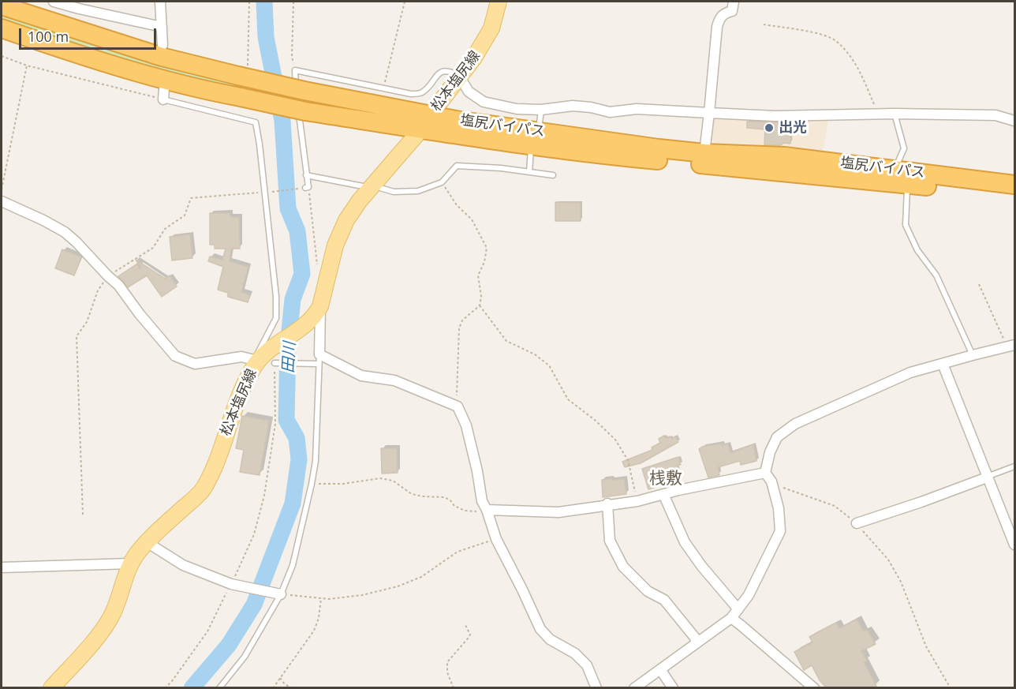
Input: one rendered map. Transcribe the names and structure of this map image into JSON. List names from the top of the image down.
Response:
{
  "streets": {
    "highway": ["塩尻バイパス"],
    "main road": ["松本塩尻線"]
  },
  "crossings": [
    ["松本塩尻線", "塩尻バイパス"]
  ],
  "districts": ["桟敷"],
  "water": ["田川"],
  "places": ["出光"],
  "scale_bar": "100 m"
}
